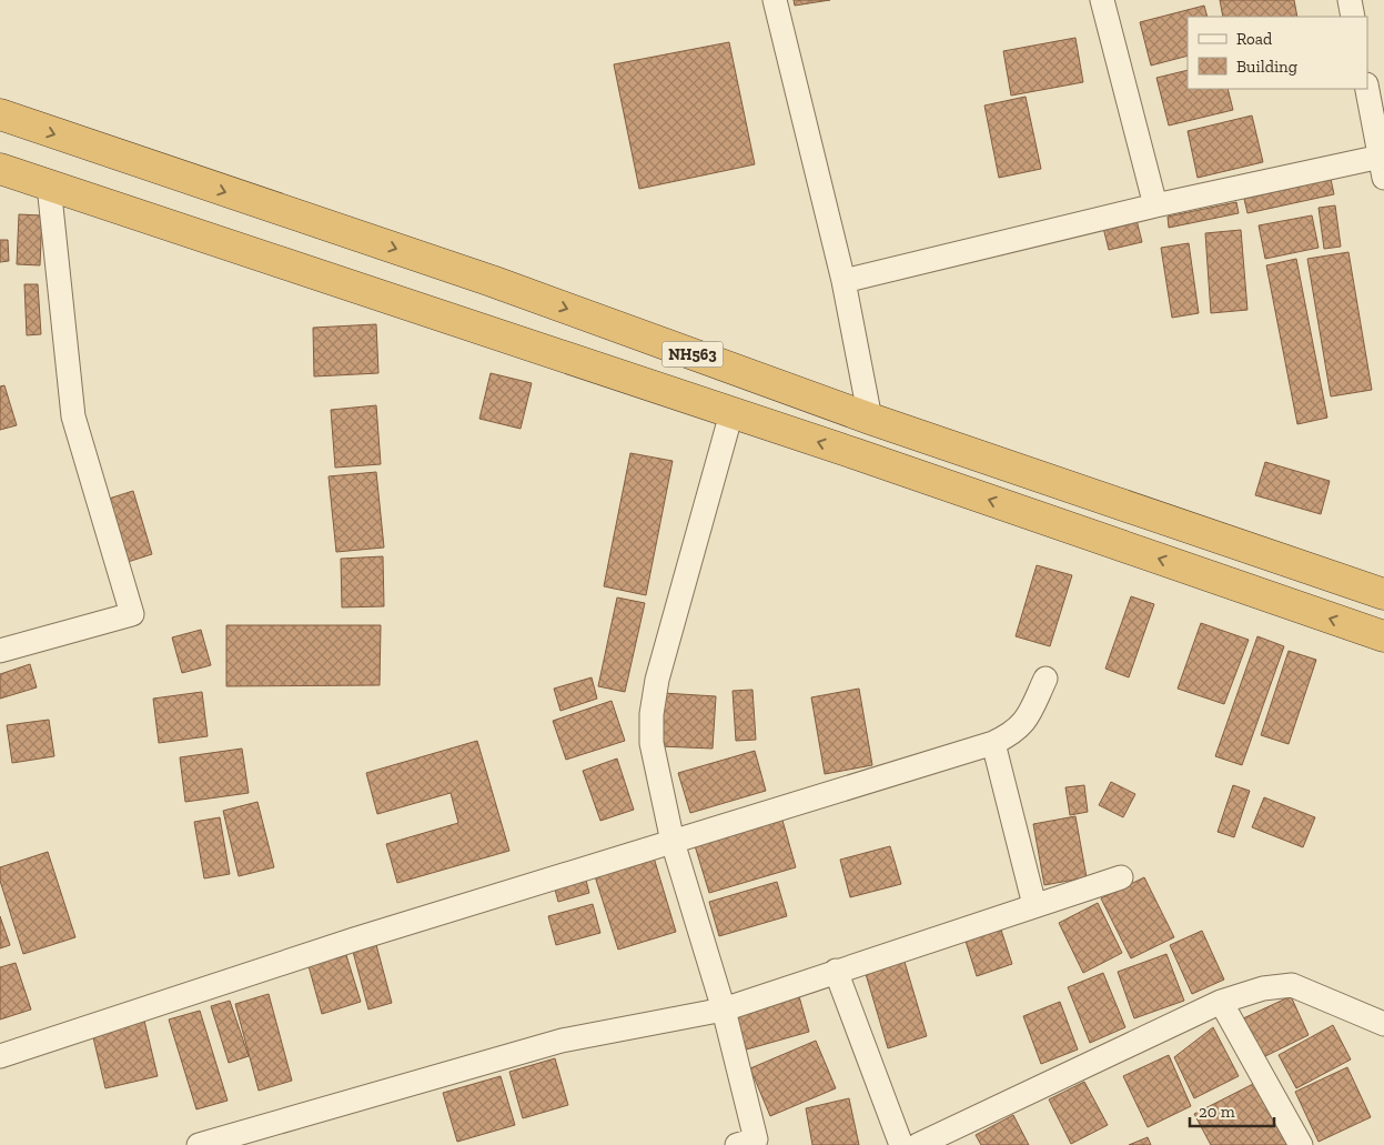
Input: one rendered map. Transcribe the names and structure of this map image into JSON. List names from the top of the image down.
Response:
{
  "streets": {
    "highway": ["NH563"]
  },
  "legend": ["Road", "Building"],
  "scale_bar": "20 m"
}
